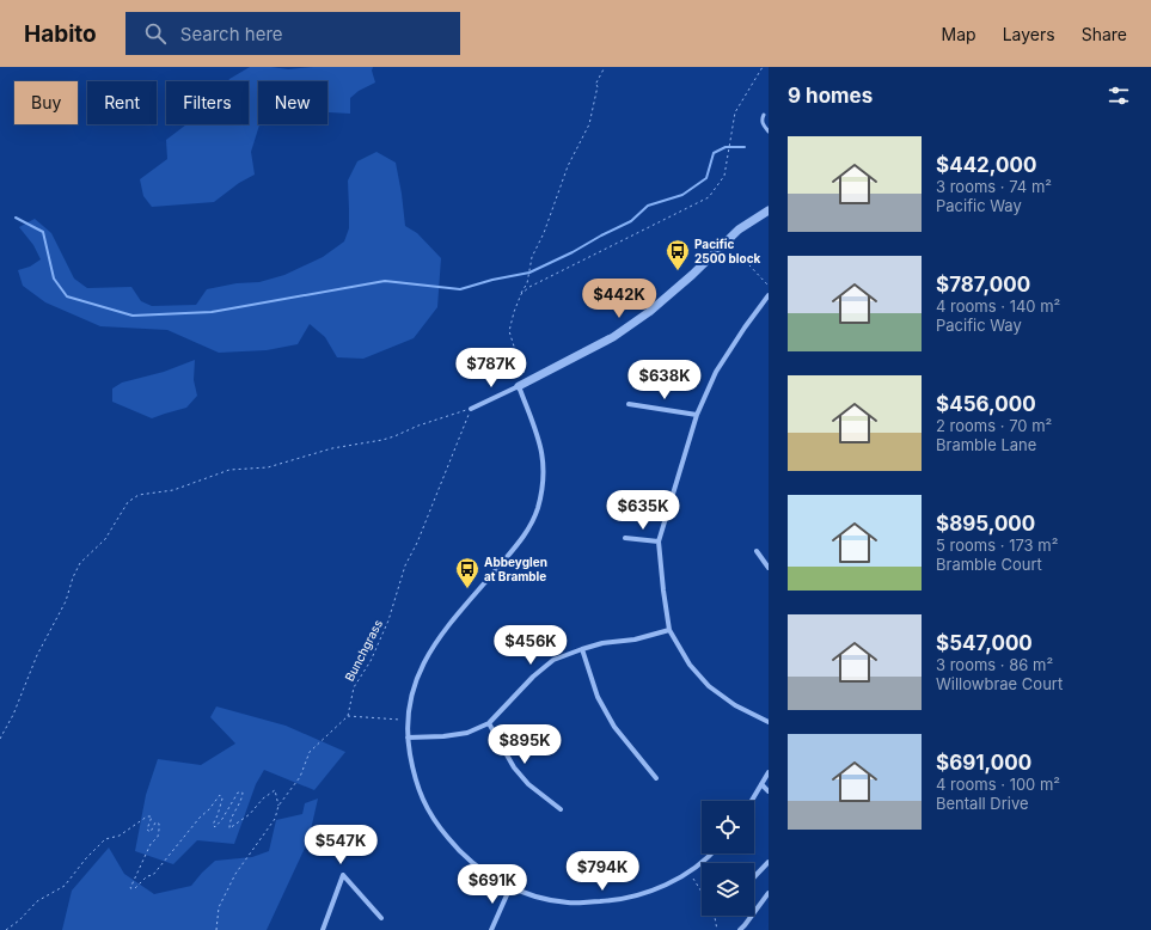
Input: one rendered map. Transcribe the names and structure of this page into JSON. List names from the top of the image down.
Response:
{
  "streets": {
    "path": ["Bunchgrass"]
  },
  "places": {
    "bus stop": ["Pacific 2500 block", "Abbeyglen at Bramble"]
  },
  "page": {
    "header": "Habito",
    "search": "Search here",
    "nav": ["Map", "Layers", "Share"],
    "heading": "9 homes",
    "chip": [
      "Buy",
      "Rent",
      "Filters",
      "New"
    ],
    "list": [
      {
        "name": "$442,000",
        "note": "3 rooms · 74 m² · Pacific Way"
      },
      {
        "name": "$787,000",
        "note": "4 rooms · 140 m² · Pacific Way"
      },
      {
        "name": "$456,000",
        "note": "2 rooms · 70 m² · Bramble Lane"
      },
      {
        "name": "$895,000",
        "note": "5 rooms · 173 m² · Bramble Court"
      },
      {
        "name": "$547,000",
        "note": "3 rooms · 86 m² · Willowbrae Court"
      },
      {
        "name": "$691,000",
        "note": "4 rooms · 100 m² · Bentall Drive"
      }
    ],
    "price": [
      "$442K",
      "$787K",
      "$638K",
      "$635K",
      "$456K",
      "$895K",
      "$547K",
      "$794K",
      "$691K"
    ]
  }
}
